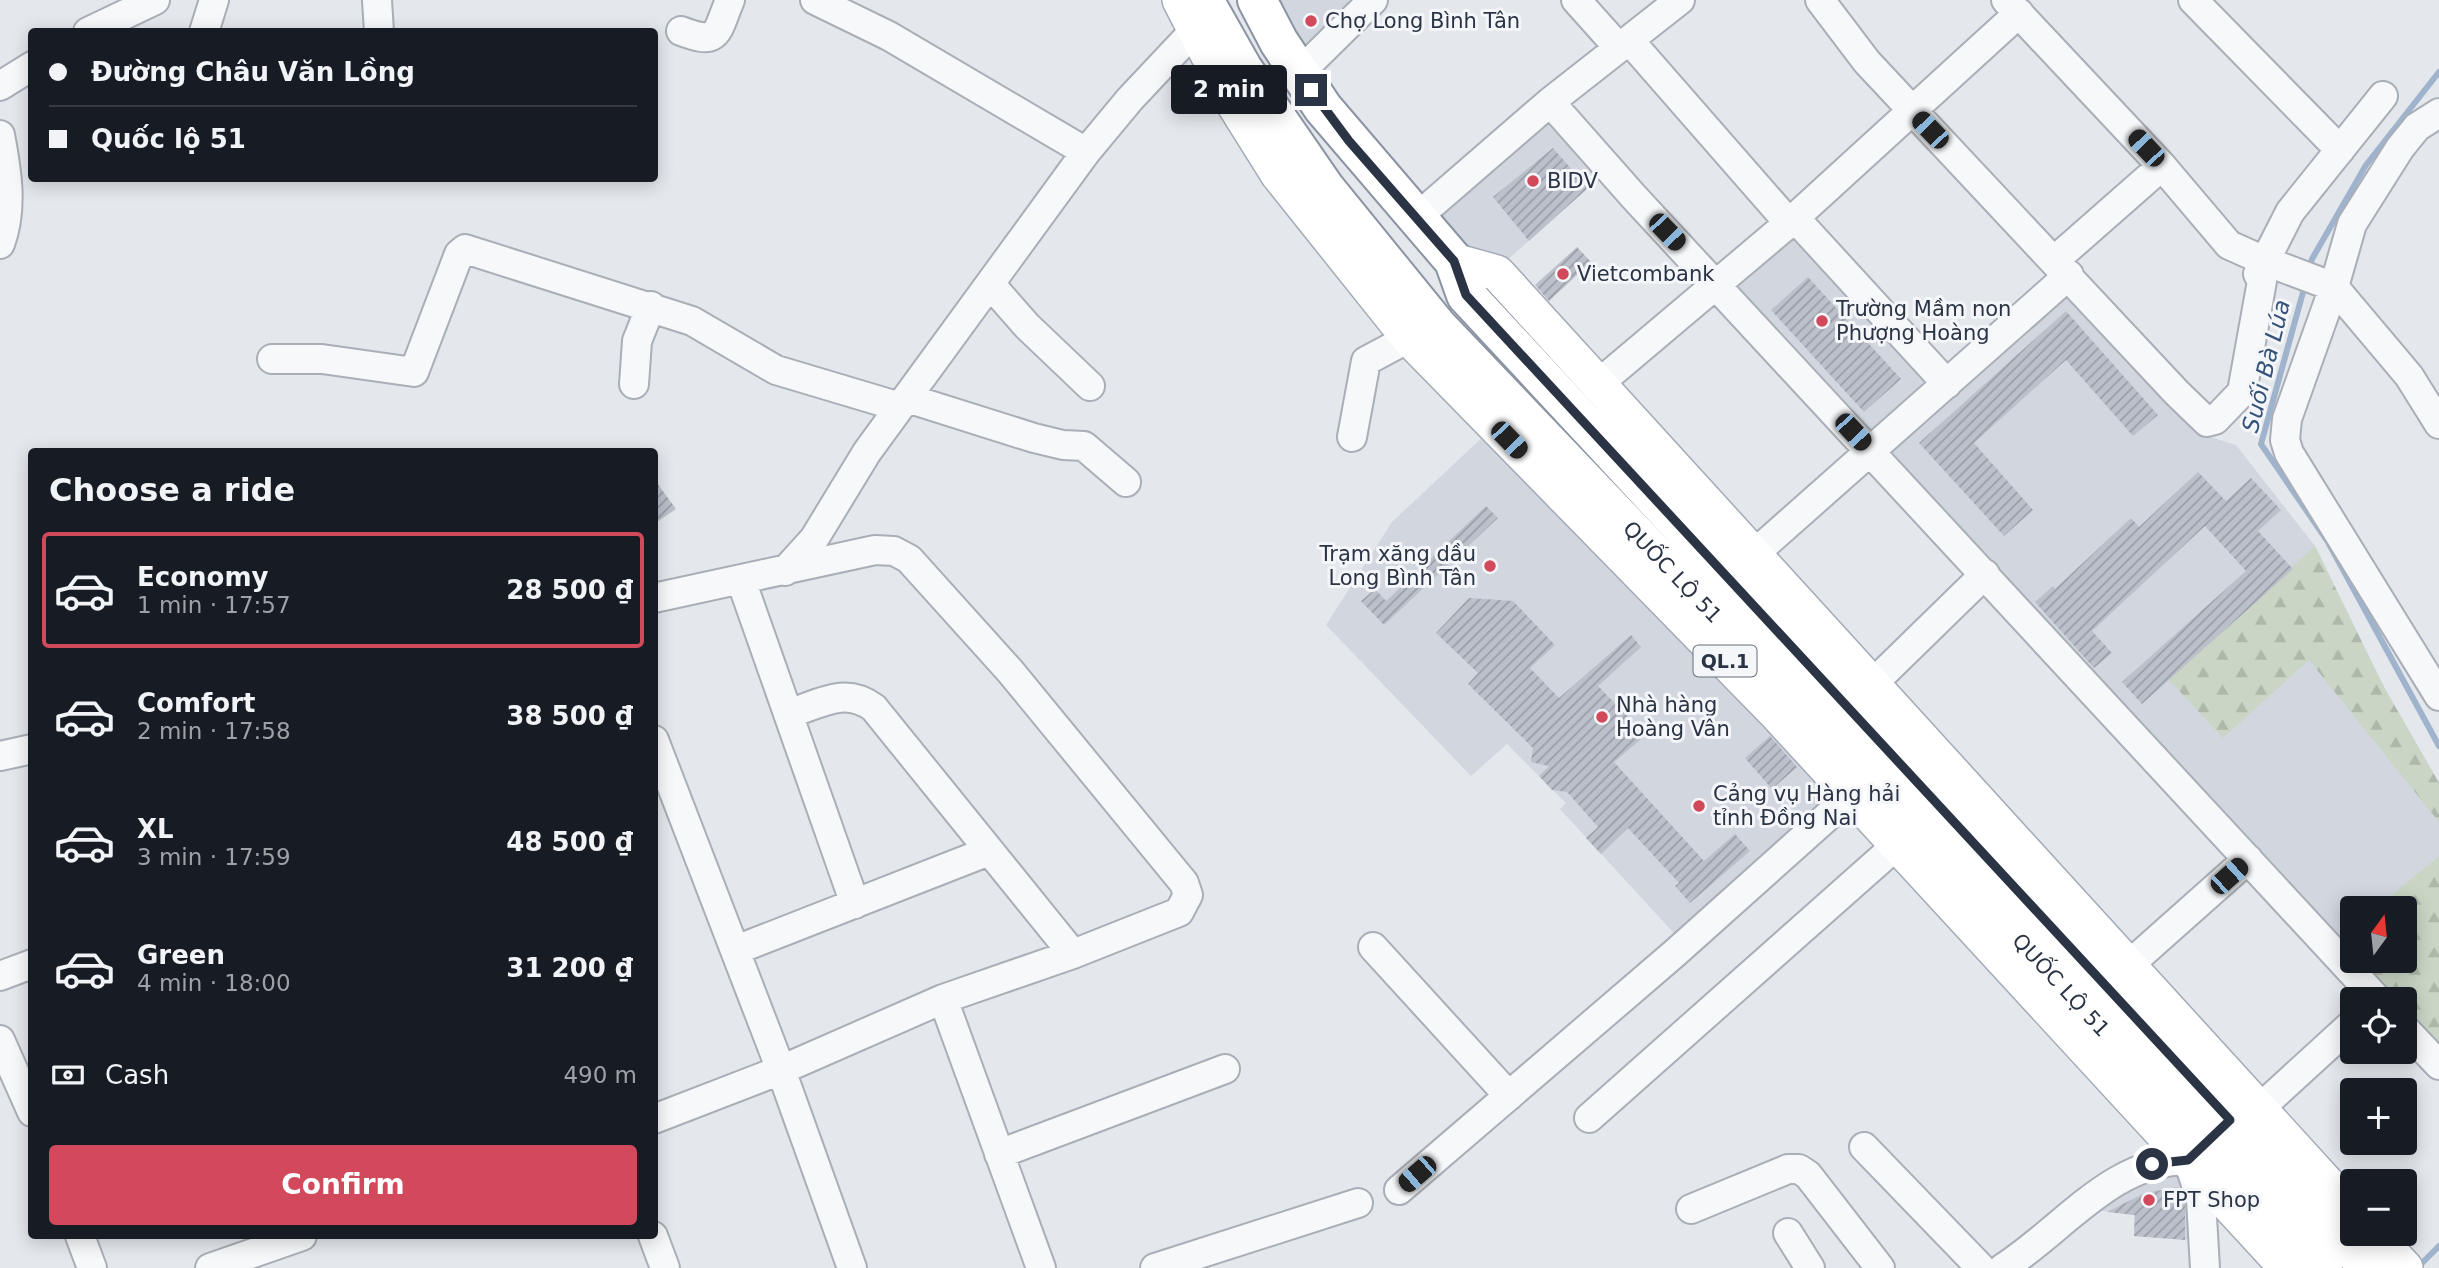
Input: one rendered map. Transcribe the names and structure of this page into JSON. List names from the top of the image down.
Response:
{
  "streets": {
    "highway": ["QUỐC LỘ 51", "QL.1"]
  },
  "water": ["Suối Bà Lúa"],
  "places": [
    "Chợ Long Bình Tân",
    "BIDV",
    "Vietcombank",
    "Trường Mầm non Phượng Hoàng",
    "Trạm xăng dầu Long Bình Tân",
    "Nhà hàng Hoàng Vân",
    "Cảng vụ Hàng hải tỉnh Đồng Nai",
    "FPT Shop"
  ],
  "north": "top",
  "page": {
    "banner": ["Đường Châu Văn Lồng", "Quốc lộ 51"],
    "bubble": "2 min",
    "heading": "Choose a ride",
    "list": [
      {
        "name": "Economy",
        "note": "1 min · 17:57",
        "value": "28 500 ₫"
      },
      {
        "name": "Comfort",
        "note": "2 min · 17:58",
        "value": "38 500 ₫"
      },
      {
        "name": "XL",
        "note": "3 min · 17:59",
        "value": "48 500 ₫"
      },
      {
        "name": "Green",
        "note": "4 min · 18:00",
        "value": "31 200 ₫"
      }
    ],
    "map_buttons": ["+", "−"],
    "pay": ["Cash", "490 m"],
    "buttons": "Confirm"
  }
}
